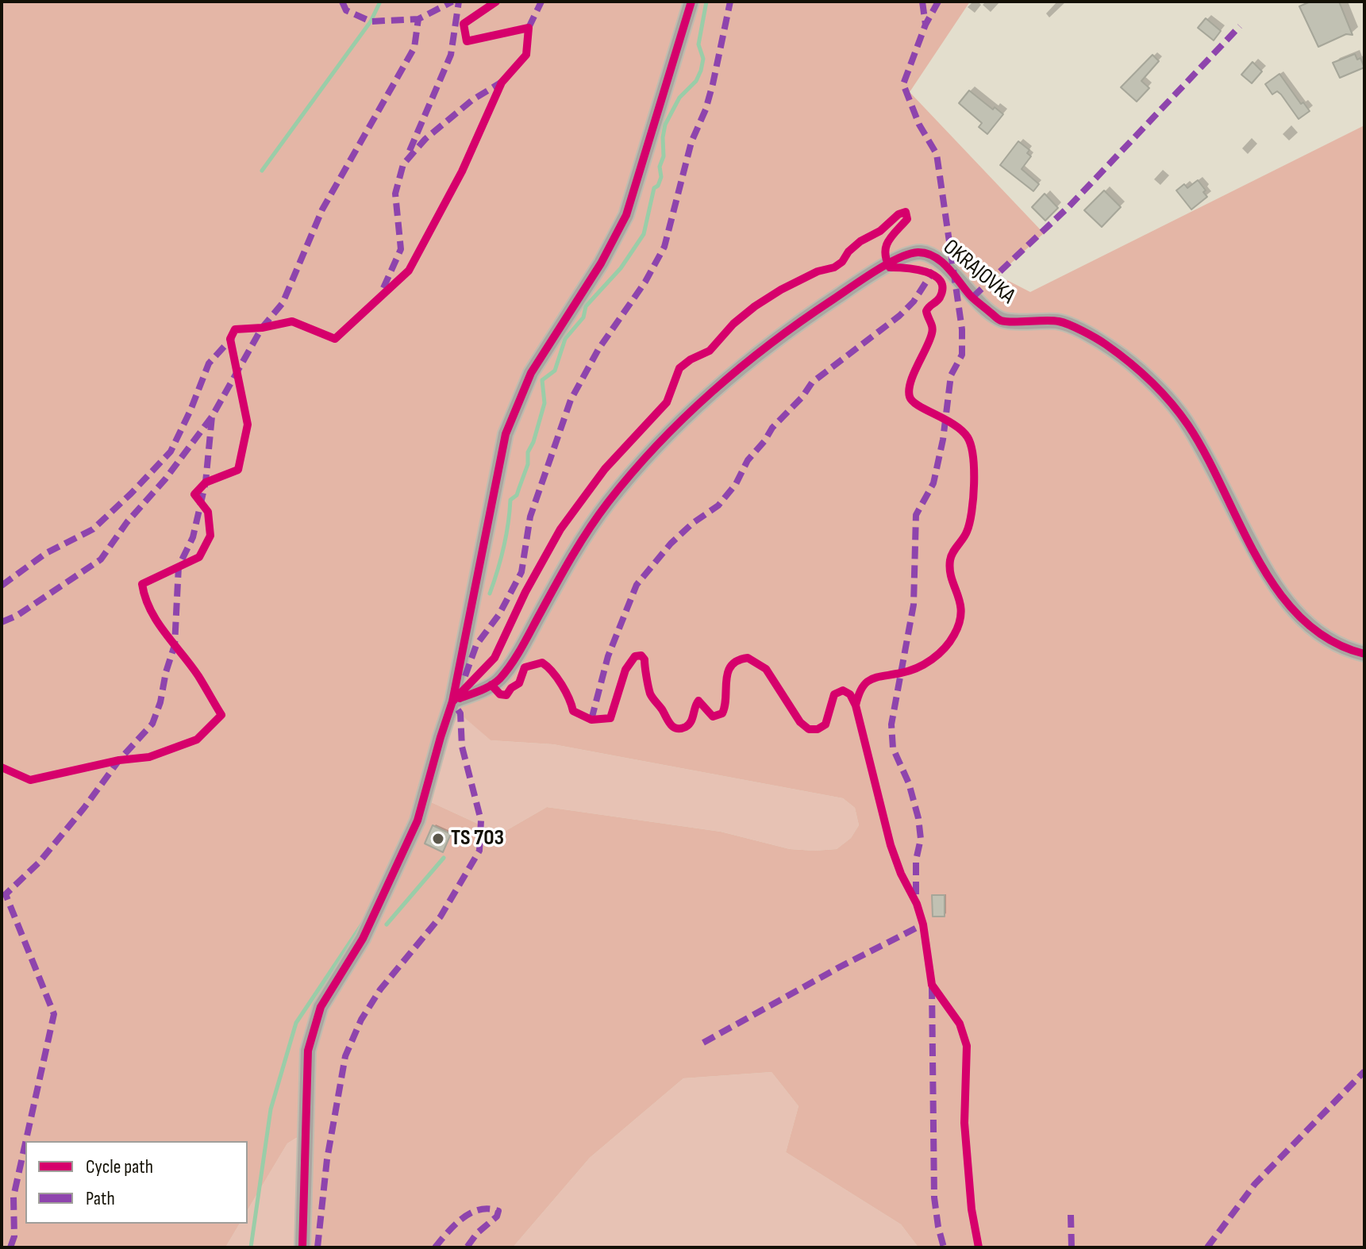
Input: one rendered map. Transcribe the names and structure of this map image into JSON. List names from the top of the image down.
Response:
{
  "streets": {
    "street": ["OKRAJOVKA"]
  },
  "places": ["TS 703"],
  "legend": ["Cycle path", "Path"]
}
